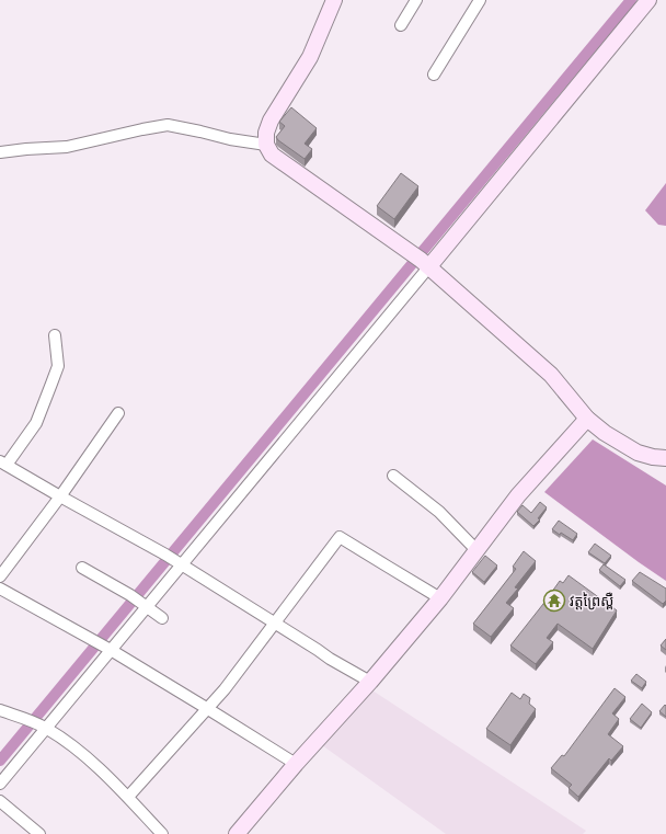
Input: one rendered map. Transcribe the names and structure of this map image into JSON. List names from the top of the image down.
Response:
{
  "places": {
    "temple": ["វត្តព្រៃស្ពឺ"]
  }
}
